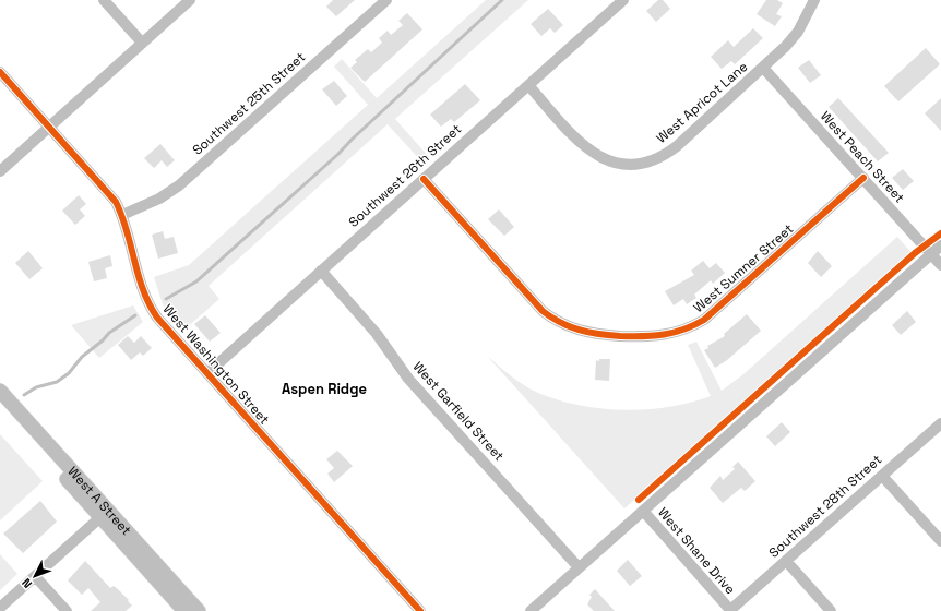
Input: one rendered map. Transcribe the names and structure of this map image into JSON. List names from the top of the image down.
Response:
{
  "streets": {
    "main road": ["West A Street"],
    "street": [
      "West Apricot Lane",
      "Southwest 25th Street",
      "West Peach Street",
      "Southwest 26th Street",
      "West Sumner Street",
      "West Washington Street",
      "West Garfield Street",
      "Southwest 28th Street",
      "West Shane Drive"
    ]
  },
  "crossings": [
    ["West Apricot Lane", "West Peach Street"],
    ["West Apricot Lane", "Southwest 26th Street"],
    ["Southwest 25th Street", "West Washington Street"],
    ["West Peach Street", "West Sumner Street"],
    ["Southwest 26th Street", "West Sumner Street"],
    ["Southwest 26th Street", "West Washington Street"],
    ["Southwest 26th Street", "West Garfield Street"],
    ["Southwest 28th Street", "West Shane Drive"]
  ],
  "districts": ["Aspen Ridge"],
  "north": "bottom left"
}
